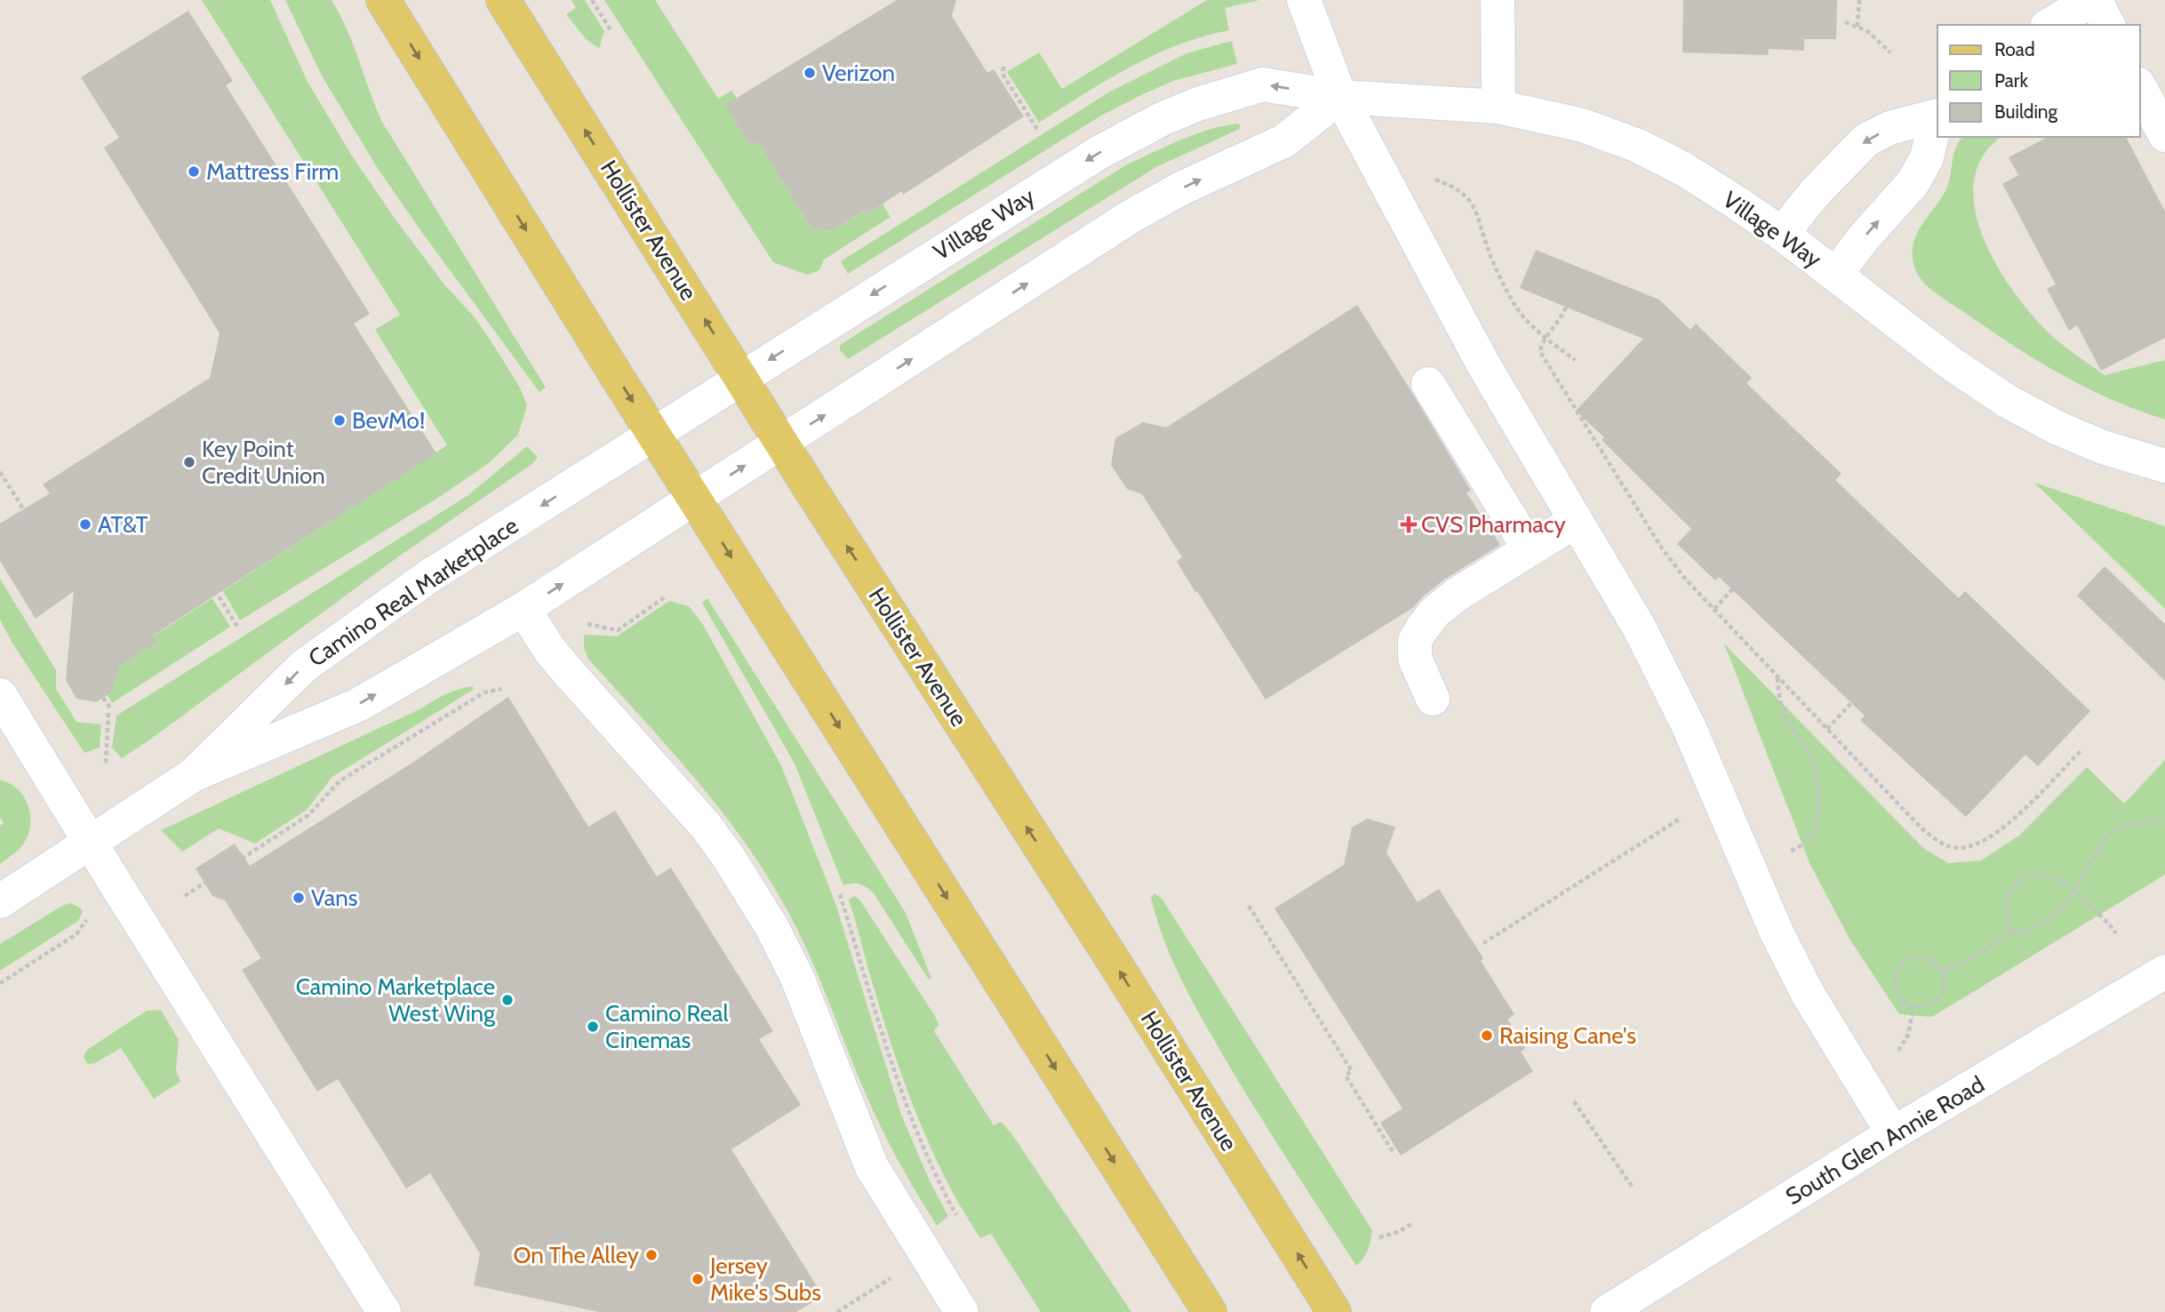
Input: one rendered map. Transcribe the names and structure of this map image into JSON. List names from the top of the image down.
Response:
{
  "streets": {
    "main road": ["Hollister Avenue"],
    "street": ["Village Way", "Camino Real Marketplace", "South Glen Annie Road"]
  },
  "crossings": [
    ["Village Way", "Hollister Avenue"],
    ["Village Way", "Camino Real Marketplace"]
  ],
  "places": {
    "other": [
      "Verizon",
      "Mattress Firm",
      "BevMo!",
      "Key Point Credit Union",
      "AT&T",
      "Vans",
      "Camino Marketplace West Wing",
      "Camino Real Cinemas",
      "Raising Cane's",
      "On The Alley",
      "Jersey Mike's Subs"
    ],
    "health": ["CVS Pharmacy"]
  },
  "legend": ["Road", "Park", "Building"]
}
